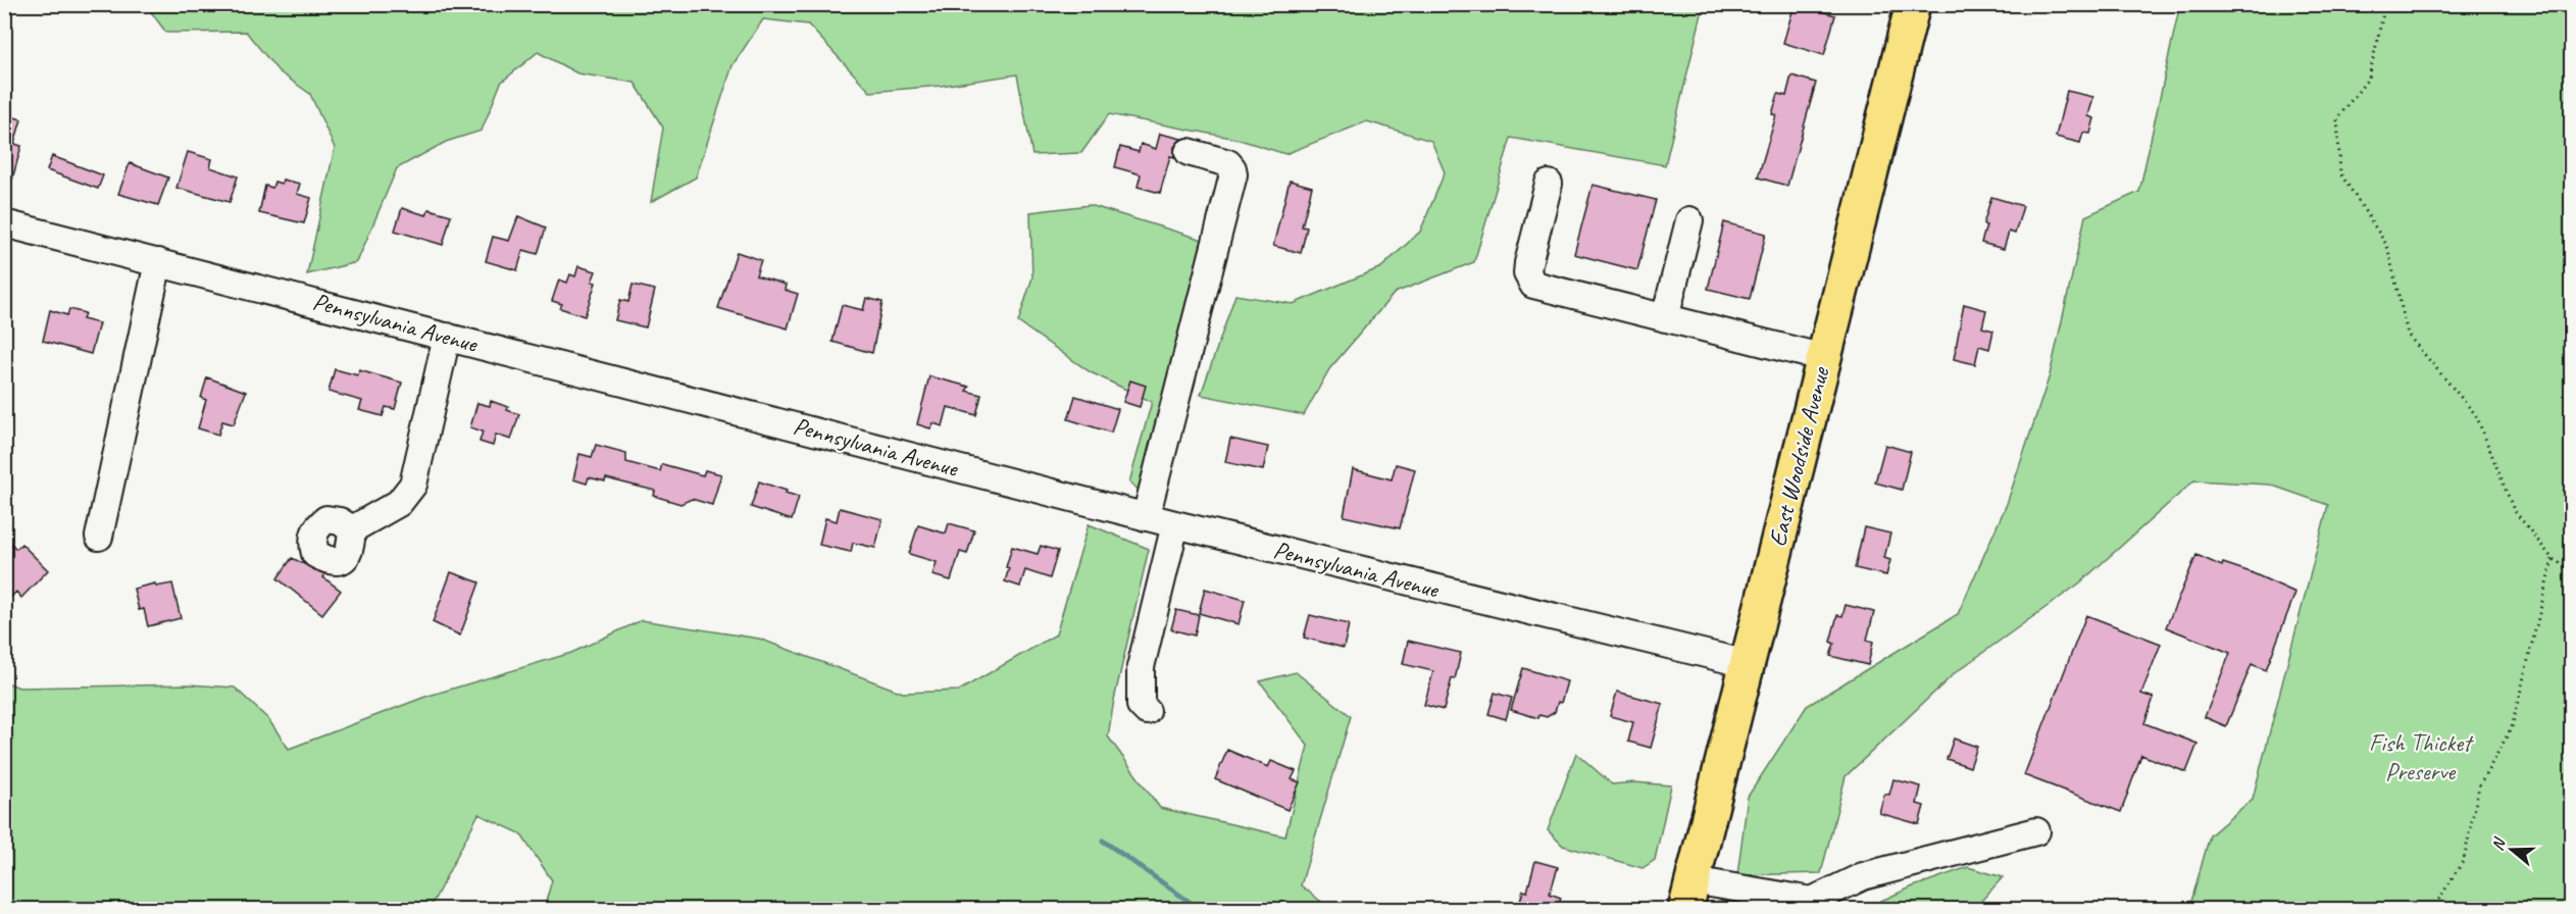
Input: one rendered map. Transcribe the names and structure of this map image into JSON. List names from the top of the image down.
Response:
{
  "streets": {
    "main road": ["East Woodside Avenue"],
    "street": ["Pennsylvania Avenue"]
  },
  "crossings": [
    ["Pennsylvania Avenue", "East Woodside Avenue"]
  ],
  "parks": ["Fish Thicket Preserve"],
  "north": "left"
}
